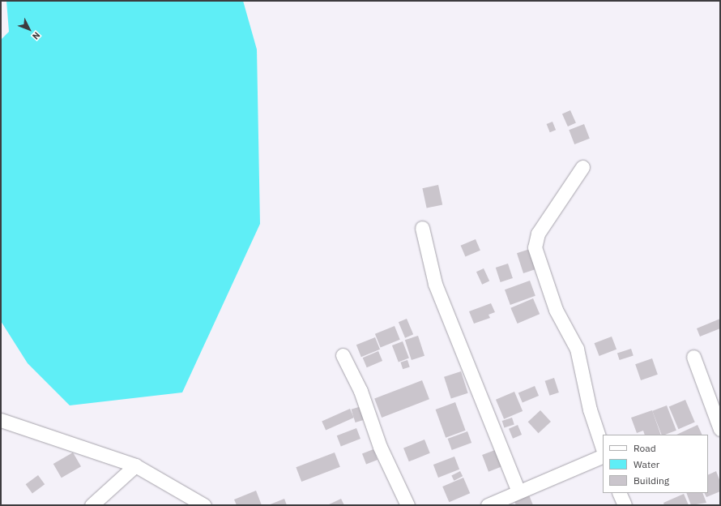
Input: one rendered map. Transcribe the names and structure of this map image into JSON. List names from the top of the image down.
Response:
{
  "legend": ["Road", "Water", "Building"],
  "north": "bottom right"
}
